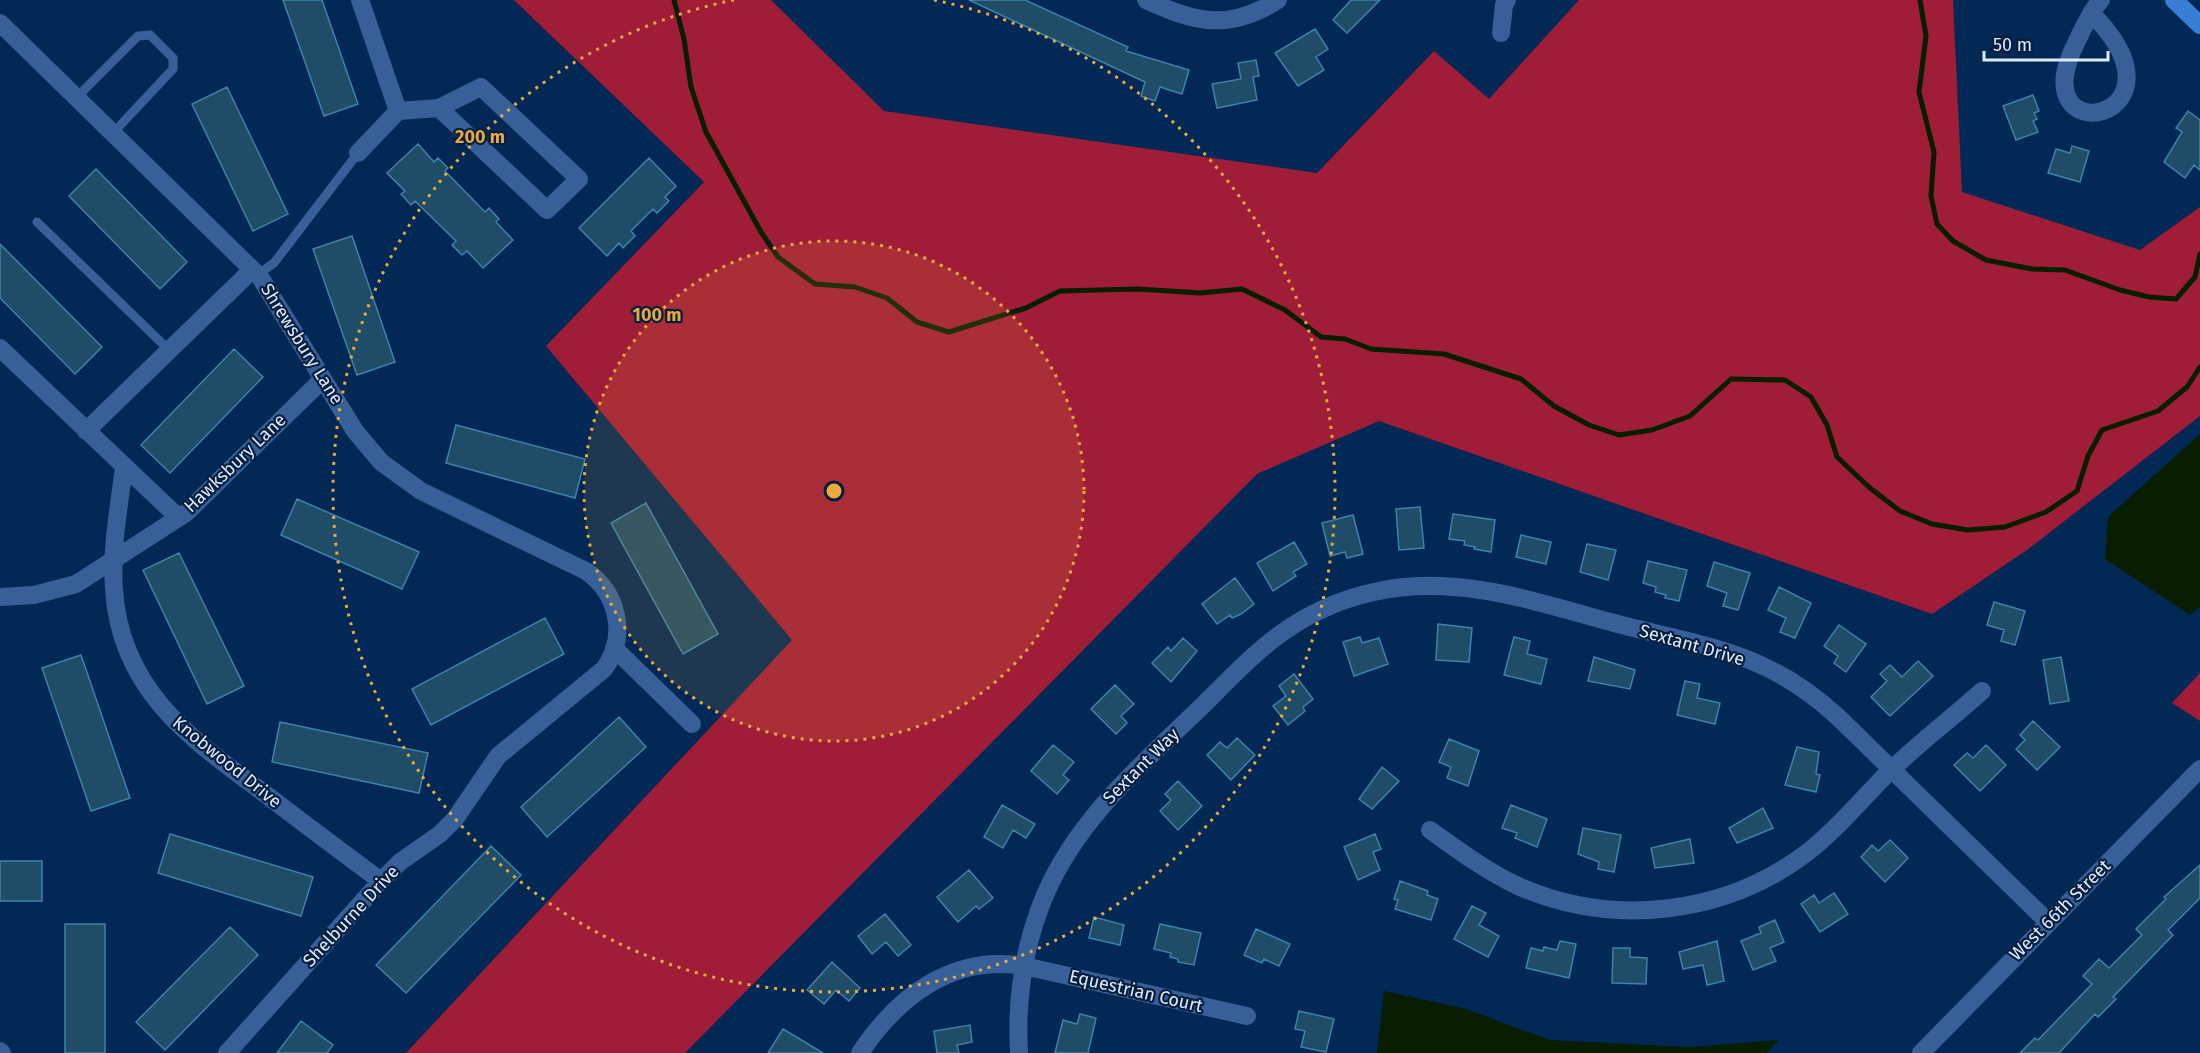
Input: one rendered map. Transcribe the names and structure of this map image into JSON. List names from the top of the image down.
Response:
{
  "streets": {
    "street": [
      "Shrewsbury Lane",
      "Hawksbury Lane",
      "Sextant Drive",
      "Knobwood Drive",
      "Sextant Way",
      "West 66th Street",
      "Shelburne Drive",
      "Equestrian Court"
    ]
  },
  "crossings": [
    ["Shrewsbury Lane", "Hawksbury Lane"],
    ["Shrewsbury Lane", "Shelburne Drive"],
    ["Hawksbury Lane", "Knobwood Drive"],
    ["Sextant Drive", "Sextant Way"],
    ["Sextant Drive", "West 66th Street"],
    ["Knobwood Drive", "Shelburne Drive"],
    ["Sextant Way", "Equestrian Court"]
  ],
  "scale_bar": "50 m",
  "rings": ["200 m", "100 m"]
}
